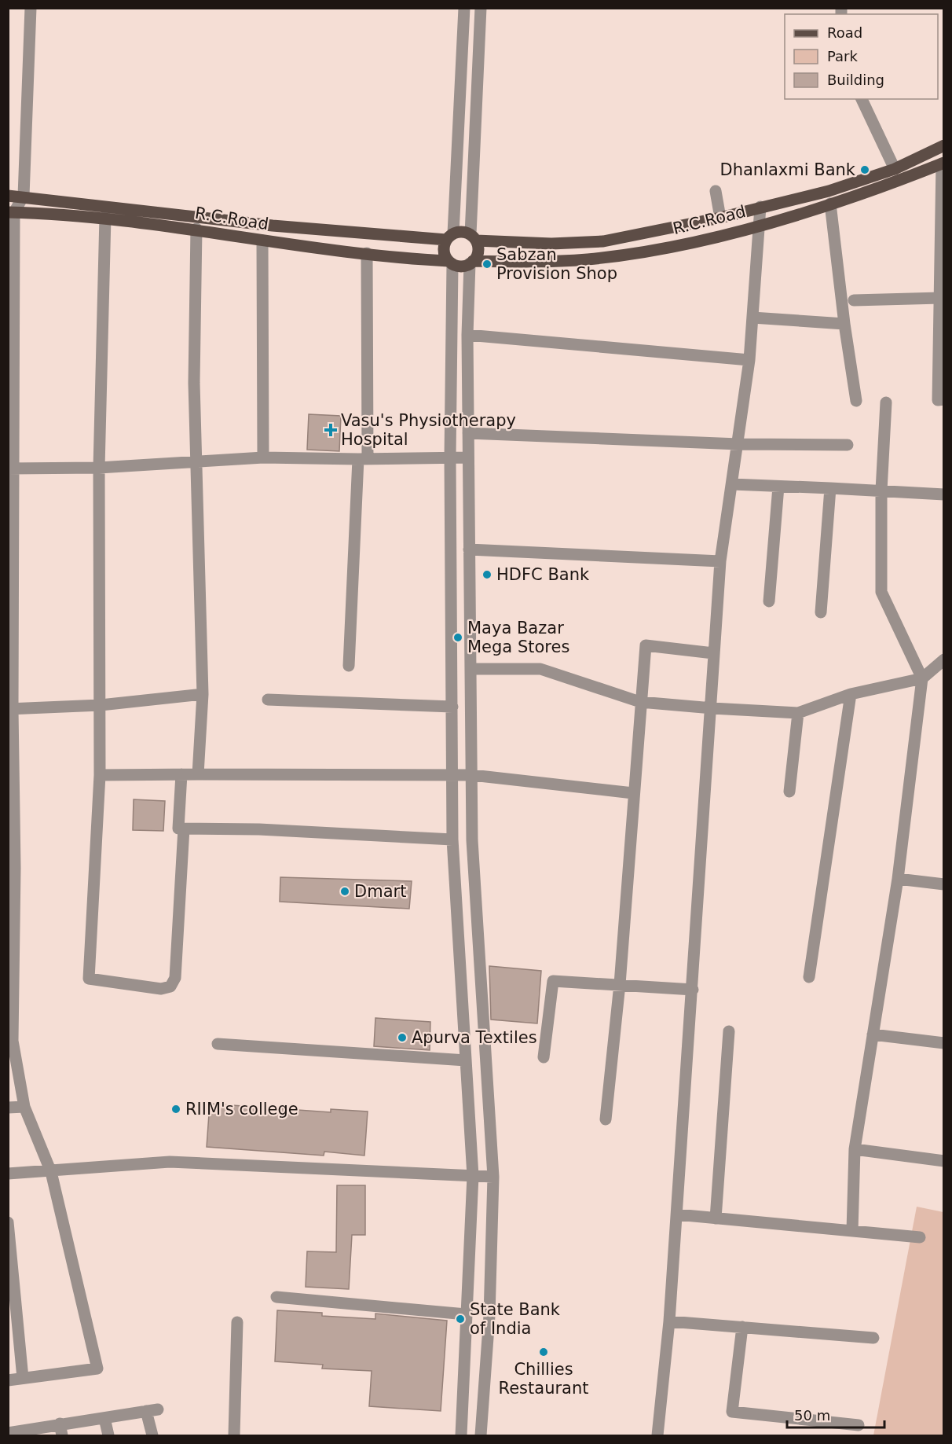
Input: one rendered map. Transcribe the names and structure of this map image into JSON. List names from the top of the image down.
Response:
{
  "streets": {
    "main road": ["R.C.Road"]
  },
  "places": {
    "other": [
      "Dhanlaxmi Bank",
      "Sabzan Provision Shop",
      "HDFC Bank",
      "Maya Bazar Mega Stores",
      "Dmart",
      "Apurva Textiles",
      "RIIM's college",
      "State Bank of India",
      "Chillies Restaurant"
    ],
    "health": ["Vasu's Physiotherapy Hospital"]
  },
  "legend": ["Road", "Park", "Building"],
  "scale_bar": "50 m"
}
